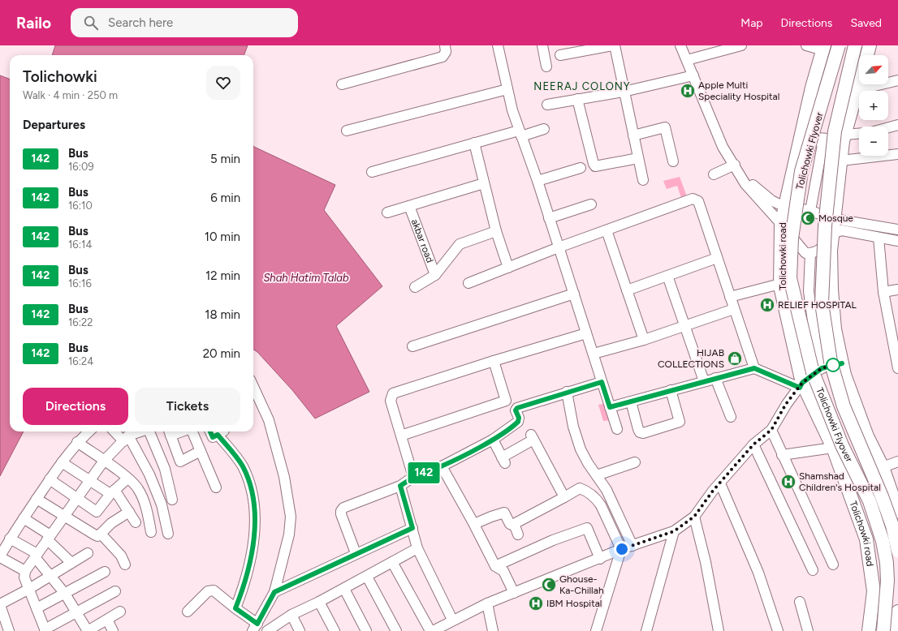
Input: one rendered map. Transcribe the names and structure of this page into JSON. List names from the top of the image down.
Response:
{
  "streets": {
    "main road": ["Tolichowki Flyover", "Tolichowki road"],
    "street": ["akbar road"]
  },
  "districts": ["NEERAJ COLONY"],
  "water": ["Shah Hatim Talab"],
  "places": {
    "hospital": [
      "Apple Multi Speciality Hospital",
      "RELIEF HOSPITAL",
      "Shamshad Children's Hospital",
      "IBM Hospital"
    ],
    "mosque": ["Mosque", "Ghouse- Ka-Chillah"],
    "shop": ["HIJAB COLLECTIONS"]
  },
  "lines": ["bus line 142"],
  "north": "top right",
  "page": {
    "header": "Railo",
    "search": "Search here",
    "nav": ["Map", "Directions", "Saved"],
    "on_map": "142",
    "map_buttons": ["+", "−"],
    "heading": [
      ["Tolichowki", "Walk · 4 min · 250 m"],
      "Departures"
    ],
    "list": [
      {
        "mark": "142",
        "name": "Bus",
        "note": "16:09",
        "value": "5 min"
      },
      {
        "mark": "142",
        "name": "Bus",
        "note": "16:10",
        "value": "6 min"
      },
      {
        "mark": "142",
        "name": "Bus",
        "note": "16:14",
        "value": "10 min"
      },
      {
        "mark": "142",
        "name": "Bus",
        "note": "16:16",
        "value": "12 min"
      },
      {
        "mark": "142",
        "name": "Bus",
        "note": "16:22",
        "value": "18 min"
      },
      {
        "mark": "142",
        "name": "Bus",
        "note": "16:24",
        "value": "20 min"
      }
    ],
    "buttons": ["Directions", "Tickets"]
  }
}
